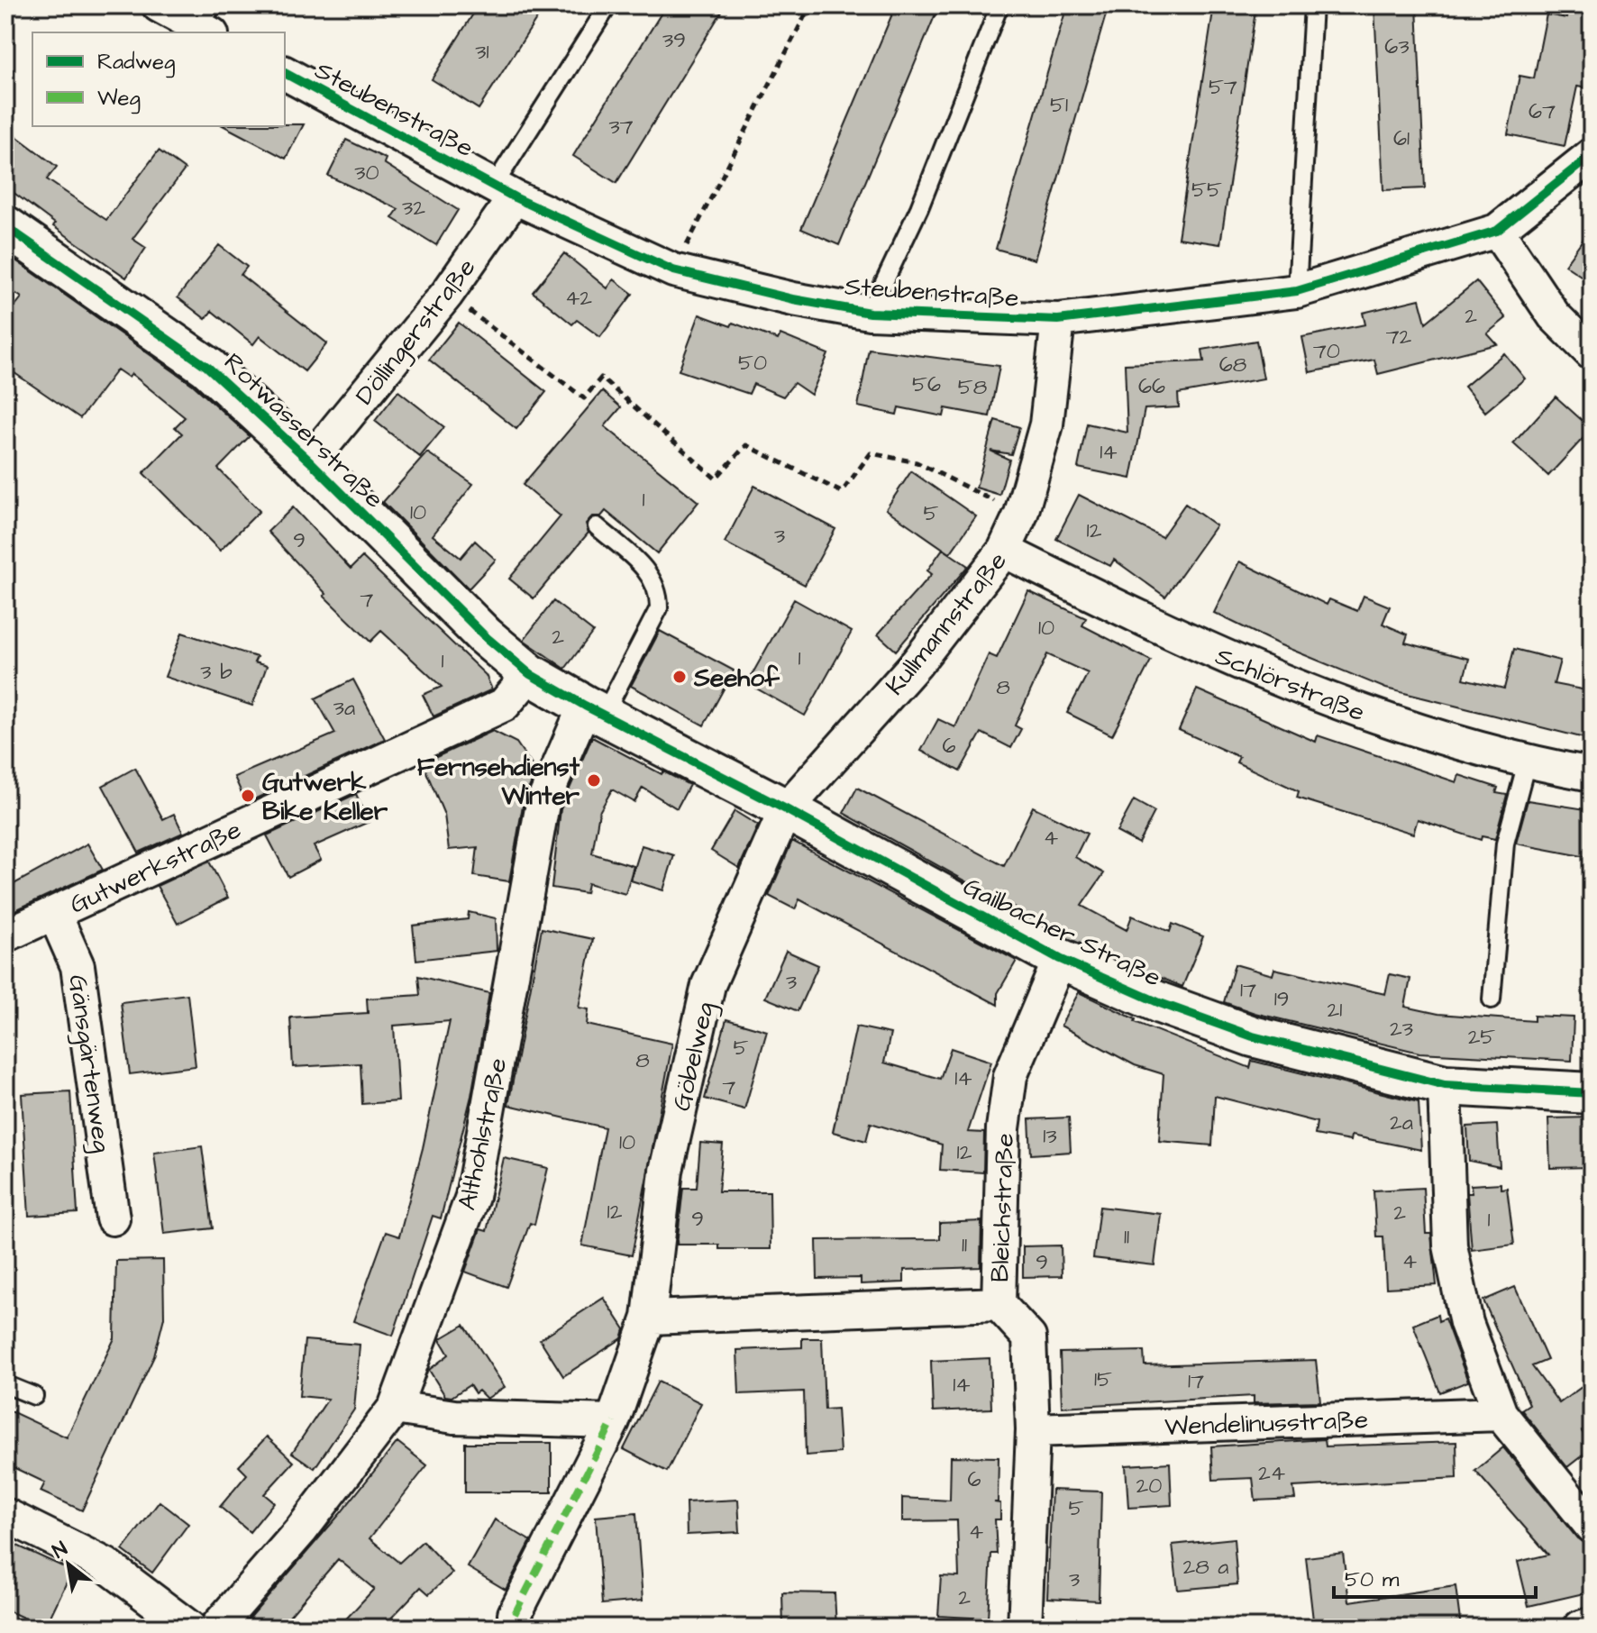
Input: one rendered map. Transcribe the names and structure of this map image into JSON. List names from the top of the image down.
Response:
{
  "streets": {
    "street": [
      "Steubenstraße",
      "Döllingerstraße",
      "Rotwasserstraße",
      "Kullmannstraße",
      "Schlörstraße",
      "Gutwerkstraße",
      "Gailbacher Straße",
      "Göbelweg",
      "Gänsgärtenweg",
      "Althohlstraße",
      "Bleichstraße",
      "Wendelinusstraße"
    ]
  },
  "crossings": [
    ["Steubenstraße", "Döllingerstraße"],
    ["Steubenstraße", "Kullmannstraße"],
    ["Döllingerstraße", "Rotwasserstraße"],
    ["Rotwasserstraße", "Gutwerkstraße"],
    ["Rotwasserstraße", "Gailbacher Straße"],
    ["Rotwasserstraße", "Althohlstraße"],
    ["Kullmannstraße", "Schlörstraße"],
    ["Kullmannstraße", "Gailbacher Straße"],
    ["Kullmannstraße", "Göbelweg"],
    ["Gutwerkstraße", "Gailbacher Straße"],
    ["Gutwerkstraße", "Gänsgärtenweg"],
    ["Gutwerkstraße", "Althohlstraße"],
    ["Gailbacher Straße", "Göbelweg"],
    ["Gailbacher Straße", "Althohlstraße"],
    ["Gailbacher Straße", "Bleichstraße"],
    ["Bleichstraße", "Wendelinusstraße"]
  ],
  "places": ["Seehof", "Fernsehdienst Winter", "Gutwerk Bike Keller"],
  "house_numbers": [
    "39",
    "63",
    "31",
    "57",
    "51",
    "67",
    "37",
    "61",
    "30",
    "55",
    "32",
    "42",
    "2",
    "72",
    "70",
    "50",
    "68",
    "56",
    "66",
    "58",
    "14",
    "1",
    "10",
    "5",
    "12",
    "3",
    "9",
    "7",
    "10",
    "2",
    "1",
    "1",
    "3 b",
    "8",
    "3a",
    "6",
    "4",
    "3",
    "17",
    "19",
    "21",
    "23",
    "25",
    "5",
    "8",
    "14",
    "7",
    "2a",
    "13",
    "10",
    "12",
    "12",
    "2",
    "9",
    "1",
    "11",
    "11",
    "4",
    "9",
    "15",
    "17",
    "14",
    "24",
    "6",
    "20",
    "5",
    "4",
    "28 a",
    "3",
    "2"
  ],
  "legend": ["Radweg", "Weg"],
  "scale_bar": "50 m",
  "north": "top left"
}
